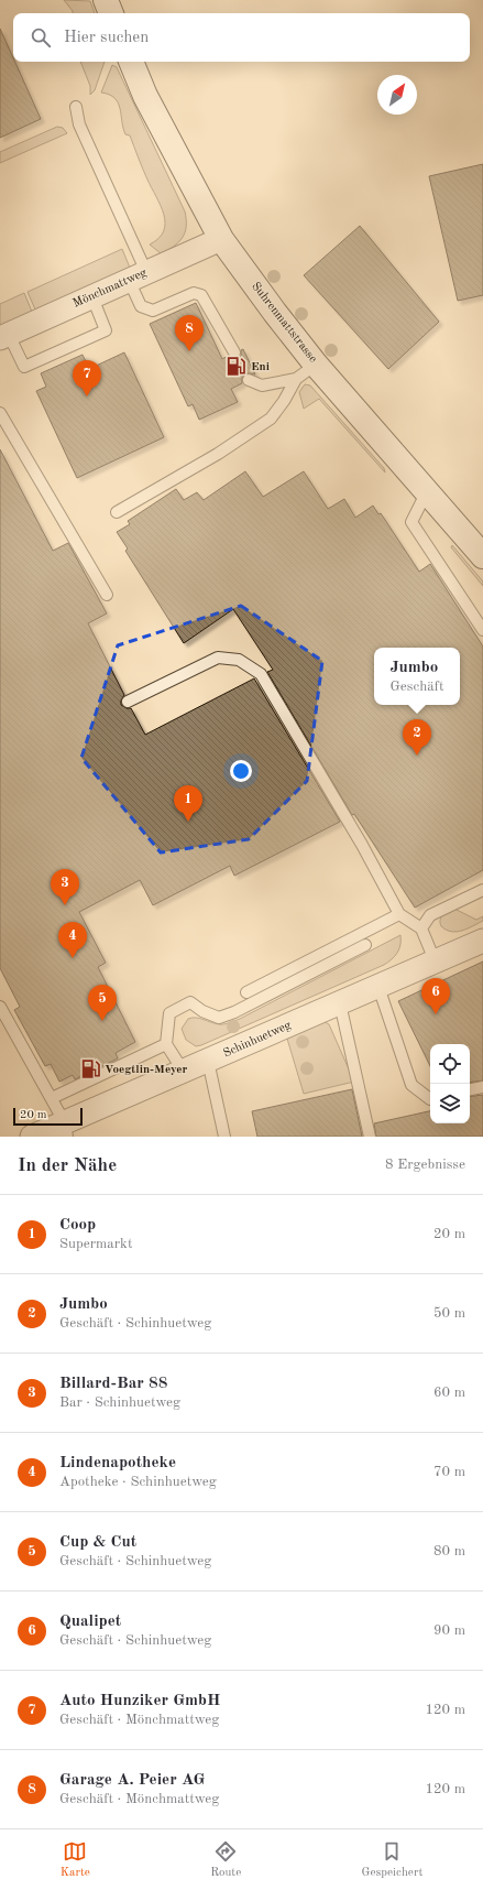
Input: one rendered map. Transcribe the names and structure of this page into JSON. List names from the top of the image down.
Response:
{
  "streets": {
    "street": ["Mönchmattweg", "Suhrenmattstrasse", "Schinhuetweg"]
  },
  "crossings": [
    ["Mönchmattweg", "Suhrenmattstrasse"]
  ],
  "places": {
    "fuel station": ["Eni", "Voegtlin-Meyer"]
  },
  "scale_bar": "20 m",
  "north": "top right",
  "page": {
    "search": "Hier suchen",
    "pins": [
      "8",
      "7",
      "2",
      "1",
      "3",
      "4",
      "6",
      "5"
    ],
    "popup": ["Jumbo", "Geschäft"],
    "scale": "20 m",
    "heading": ["In der Nähe", "8 Ergebnisse"],
    "list": [
      {
        "mark": "1",
        "name": "Coop",
        "note": "Supermarkt",
        "value": "20 m"
      },
      {
        "mark": "2",
        "name": "Jumbo",
        "note": "Geschäft · Schinhuetweg",
        "value": "50 m"
      },
      {
        "mark": "3",
        "name": "Billard-Bar 88",
        "note": "Bar · Schinhuetweg",
        "value": "60 m"
      },
      {
        "mark": "4",
        "name": "Lindenapotheke",
        "note": "Apotheke · Schinhuetweg",
        "value": "70 m"
      },
      {
        "mark": "5",
        "name": "Cup & Cut",
        "note": "Geschäft · Schinhuetweg",
        "value": "80 m"
      },
      {
        "mark": "6",
        "name": "Qualipet",
        "note": "Geschäft · Schinhuetweg",
        "value": "90 m"
      },
      {
        "mark": "7",
        "name": "Auto Hunziker GmbH",
        "note": "Geschäft · Mönchmattweg",
        "value": "120 m"
      },
      {
        "mark": "8",
        "name": "Garage A. Peier AG",
        "note": "Geschäft · Mönchmattweg",
        "value": "120 m"
      }
    ],
    "nav": ["Karte", "Route", "Gespeichert"]
  }
}
